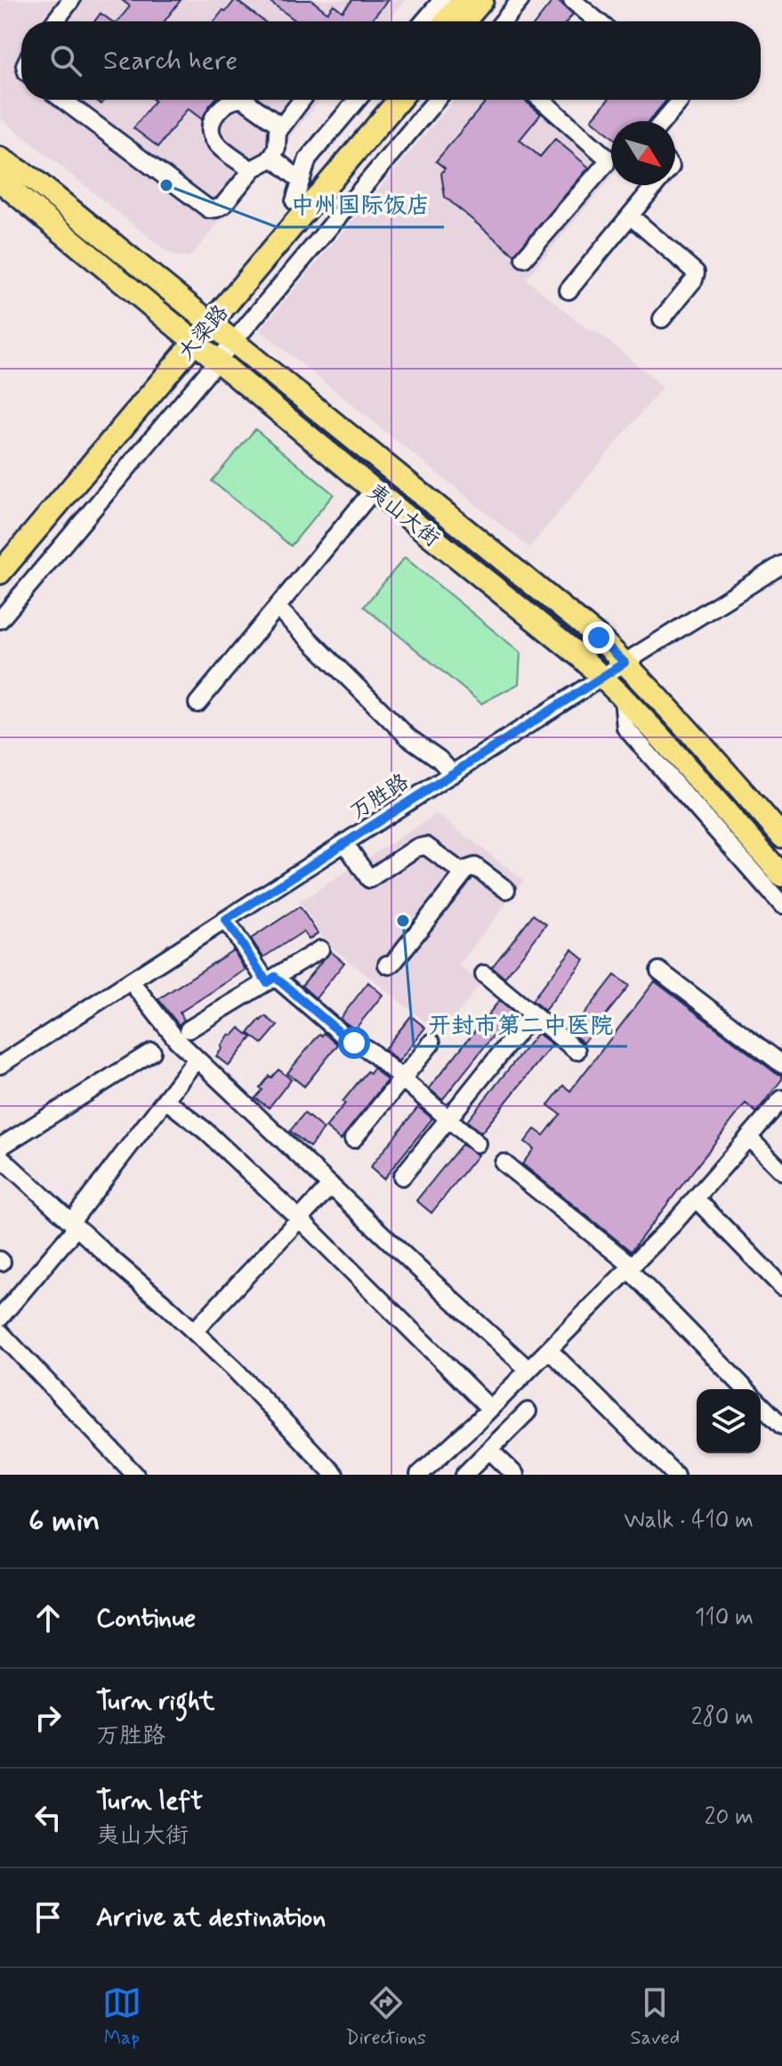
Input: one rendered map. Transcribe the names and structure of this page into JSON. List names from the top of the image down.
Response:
{
  "streets": {
    "main road": ["大梁路", "夷山大街"],
    "street": ["万胜路"]
  },
  "crossings": [
    ["大梁路", "夷山大街"],
    ["夷山大街", "万胜路"]
  ],
  "places": ["中州国际饭店", "开封市第二中医院"],
  "north": "bottom right",
  "page": {
    "search": "Search here",
    "heading": ["6 min", "Walk · 410 m"],
    "list": [
      ["Continue", "110 m"],
      ["Turn right", "万胜路", "280 m"],
      ["Turn left", "夷山大街", "20 m"],
      "Arrive at destination"
    ],
    "nav": ["Map", "Directions", "Saved"]
  }
}
